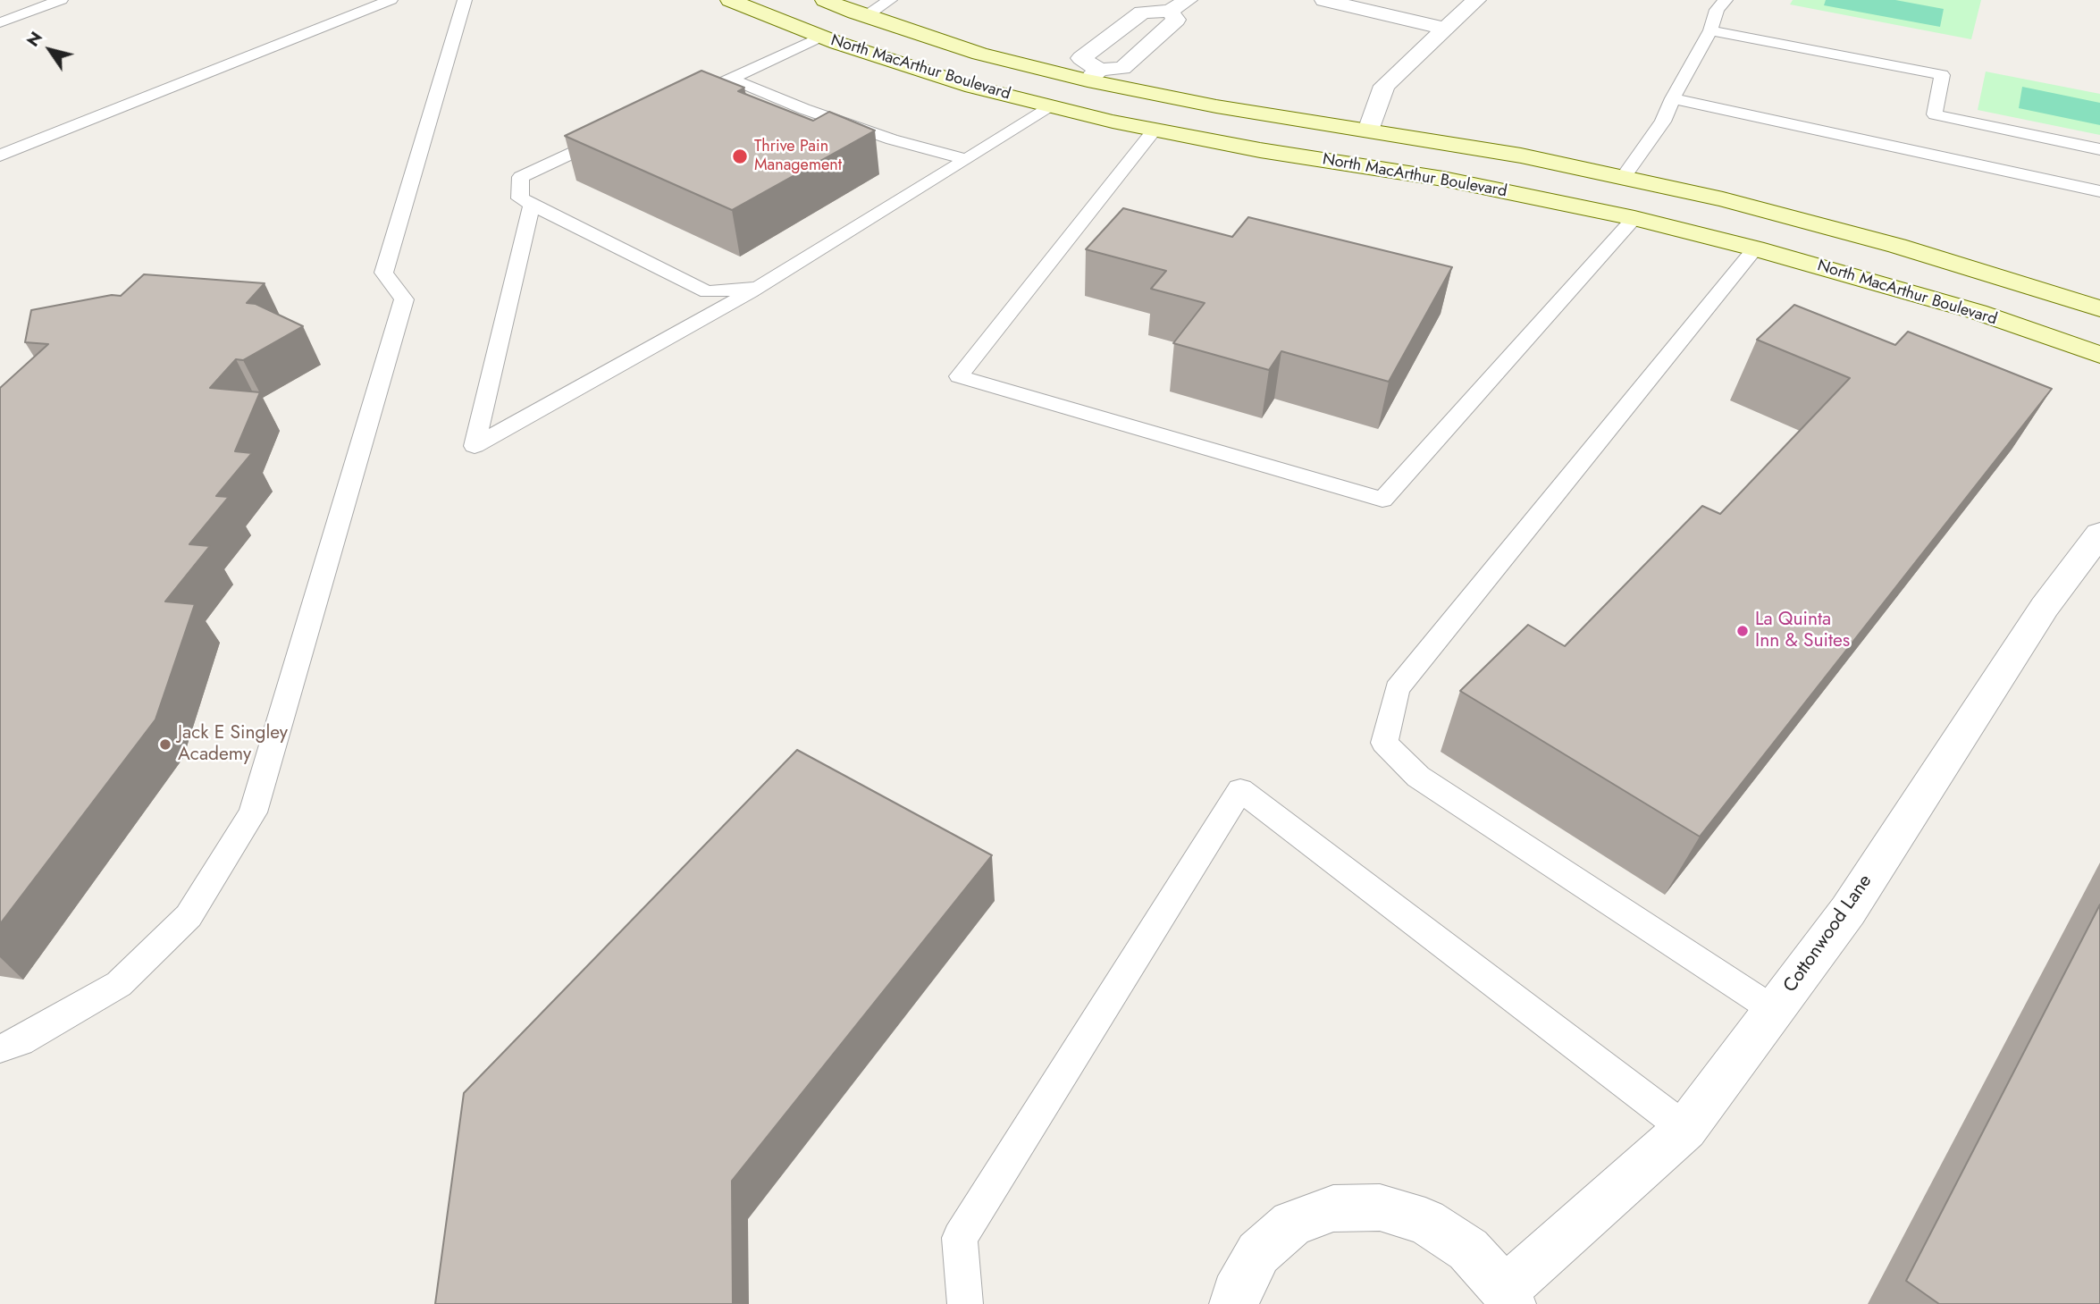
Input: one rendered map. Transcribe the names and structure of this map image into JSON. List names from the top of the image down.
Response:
{
  "streets": {
    "main road": ["North MacArthur Boulevard"],
    "street": ["Cottonwood Lane"]
  },
  "places": ["Thrive Pain Management", "La Quinta Inn & Suites", "Jack E Singley Academy"],
  "north": "top left"
}
